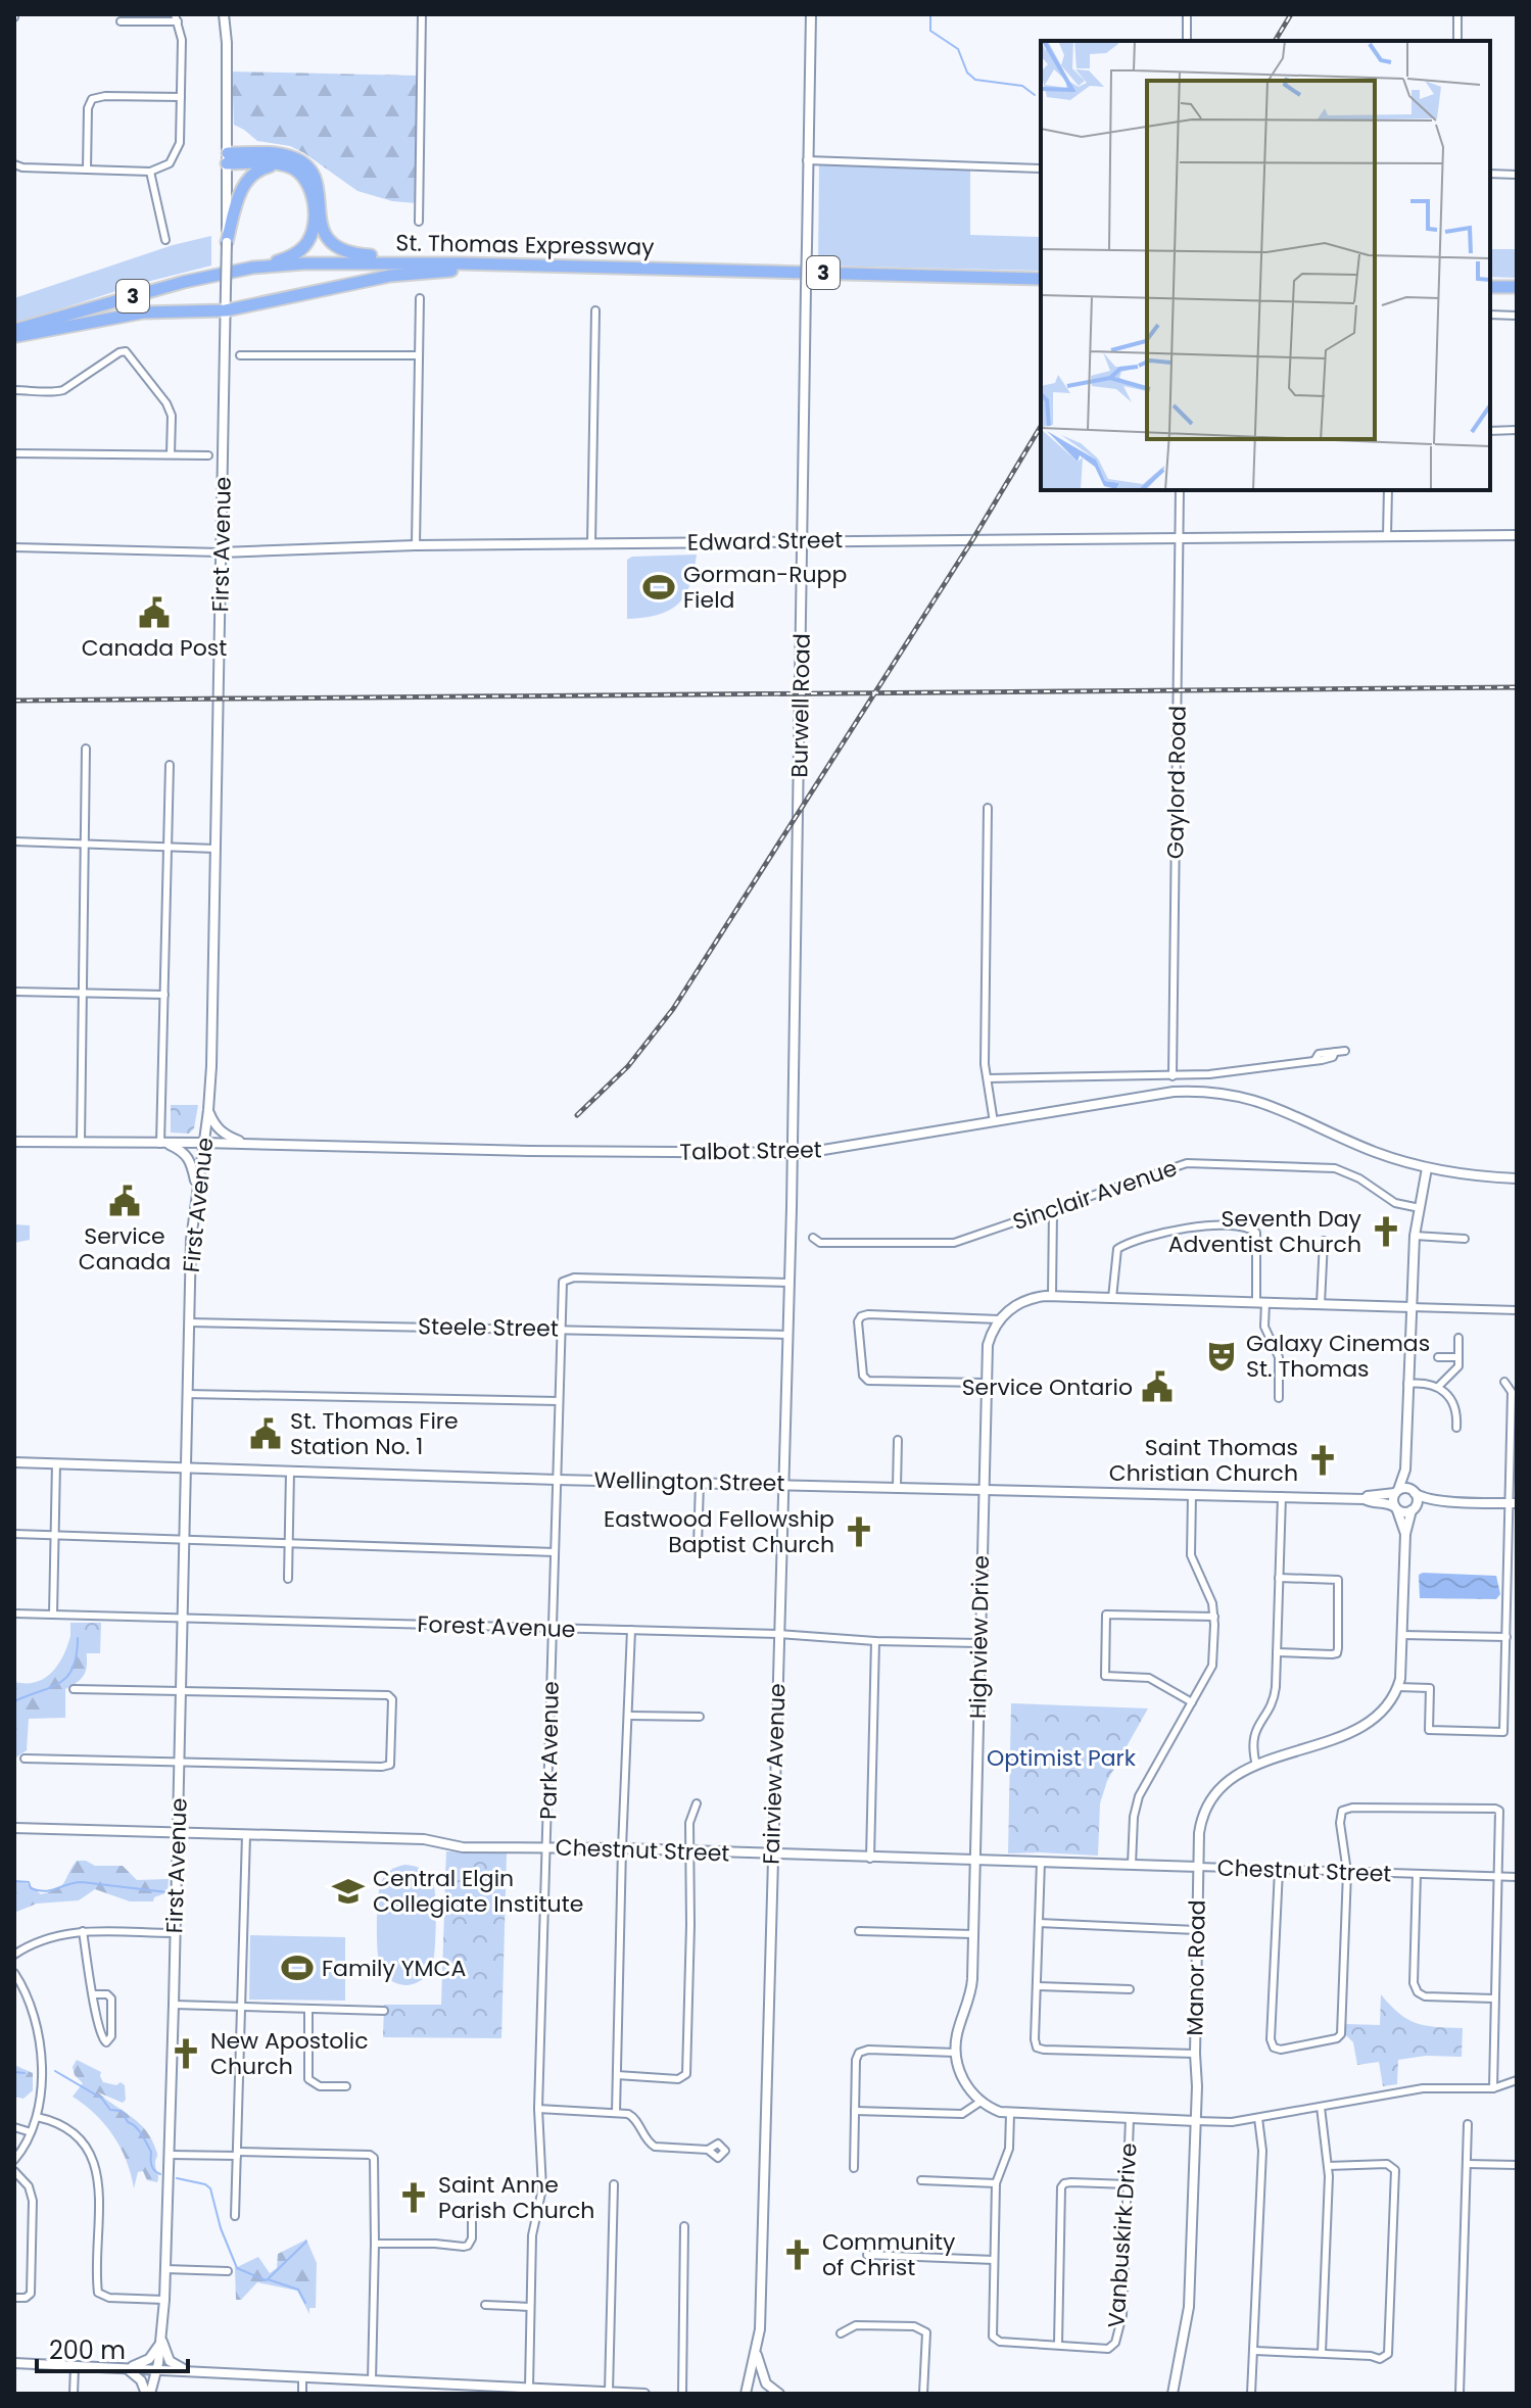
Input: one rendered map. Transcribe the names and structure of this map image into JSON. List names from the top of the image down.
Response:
{
  "streets": {
    "highway": ["St. Thomas Expressway", "3"],
    "main road": [
      "Edward Street",
      "First Avenue",
      "Burwell Road",
      "Talbot Street",
      "Wellington Street",
      "Highview Drive",
      "Fairview Avenue",
      "Chestnut Street",
      "Manor Road"
    ],
    "street": [
      "Gaylord Road",
      "Sinclair Avenue",
      "Steele Street",
      "Forest Avenue",
      "Park Avenue",
      "Vanbuskirk Drive"
    ]
  },
  "crossings": [
    ["Edward Street", "First Avenue"],
    ["Edward Street", "Burwell Road"],
    ["Edward Street", "Gaylord Road"],
    ["First Avenue", "Talbot Street"],
    ["First Avenue", "Steele Street"],
    ["First Avenue", "Wellington Street"],
    ["First Avenue", "Forest Avenue"],
    ["First Avenue", "Chestnut Street"],
    ["Burwell Road", "Talbot Street"],
    ["Burwell Road", "Fairview Avenue"],
    ["Talbot Street", "Fairview Avenue"],
    ["Steele Street", "Park Avenue"],
    ["Steele Street", "Fairview Avenue"],
    ["Wellington Street", "Highview Drive"],
    ["Wellington Street", "Park Avenue"],
    ["Wellington Street", "Fairview Avenue"],
    ["Forest Avenue", "Highview Drive"],
    ["Forest Avenue", "Park Avenue"],
    ["Forest Avenue", "Fairview Avenue"],
    ["Highview Drive", "Chestnut Street"],
    ["Park Avenue", "Fairview Avenue"],
    ["Park Avenue", "Chestnut Street"],
    ["Fairview Avenue", "Chestnut Street"],
    ["Chestnut Street", "Manor Road"]
  ],
  "parks": ["Optimist Park"],
  "places": {
    "sports": ["Gorman-Rupp Field", "Family YMCA"],
    "public building": [
      "Canada Post",
      "Service Canada",
      "Service Ontario",
      "St. Thomas Fire Station No. 1"
    ],
    "church": [
      "Seventh Day Adventist Church",
      "Saint Thomas Christian Church",
      "Eastwood Fellowship Baptist Church",
      "New Apostolic Church",
      "Saint Anne Parish Church",
      "Community of Christ"
    ],
    "theatre": ["Galaxy Cinemas St. Thomas"],
    "school or university": ["Central Elgin Collegiate Institute"]
  },
  "scale_bar": "200 m"
}
